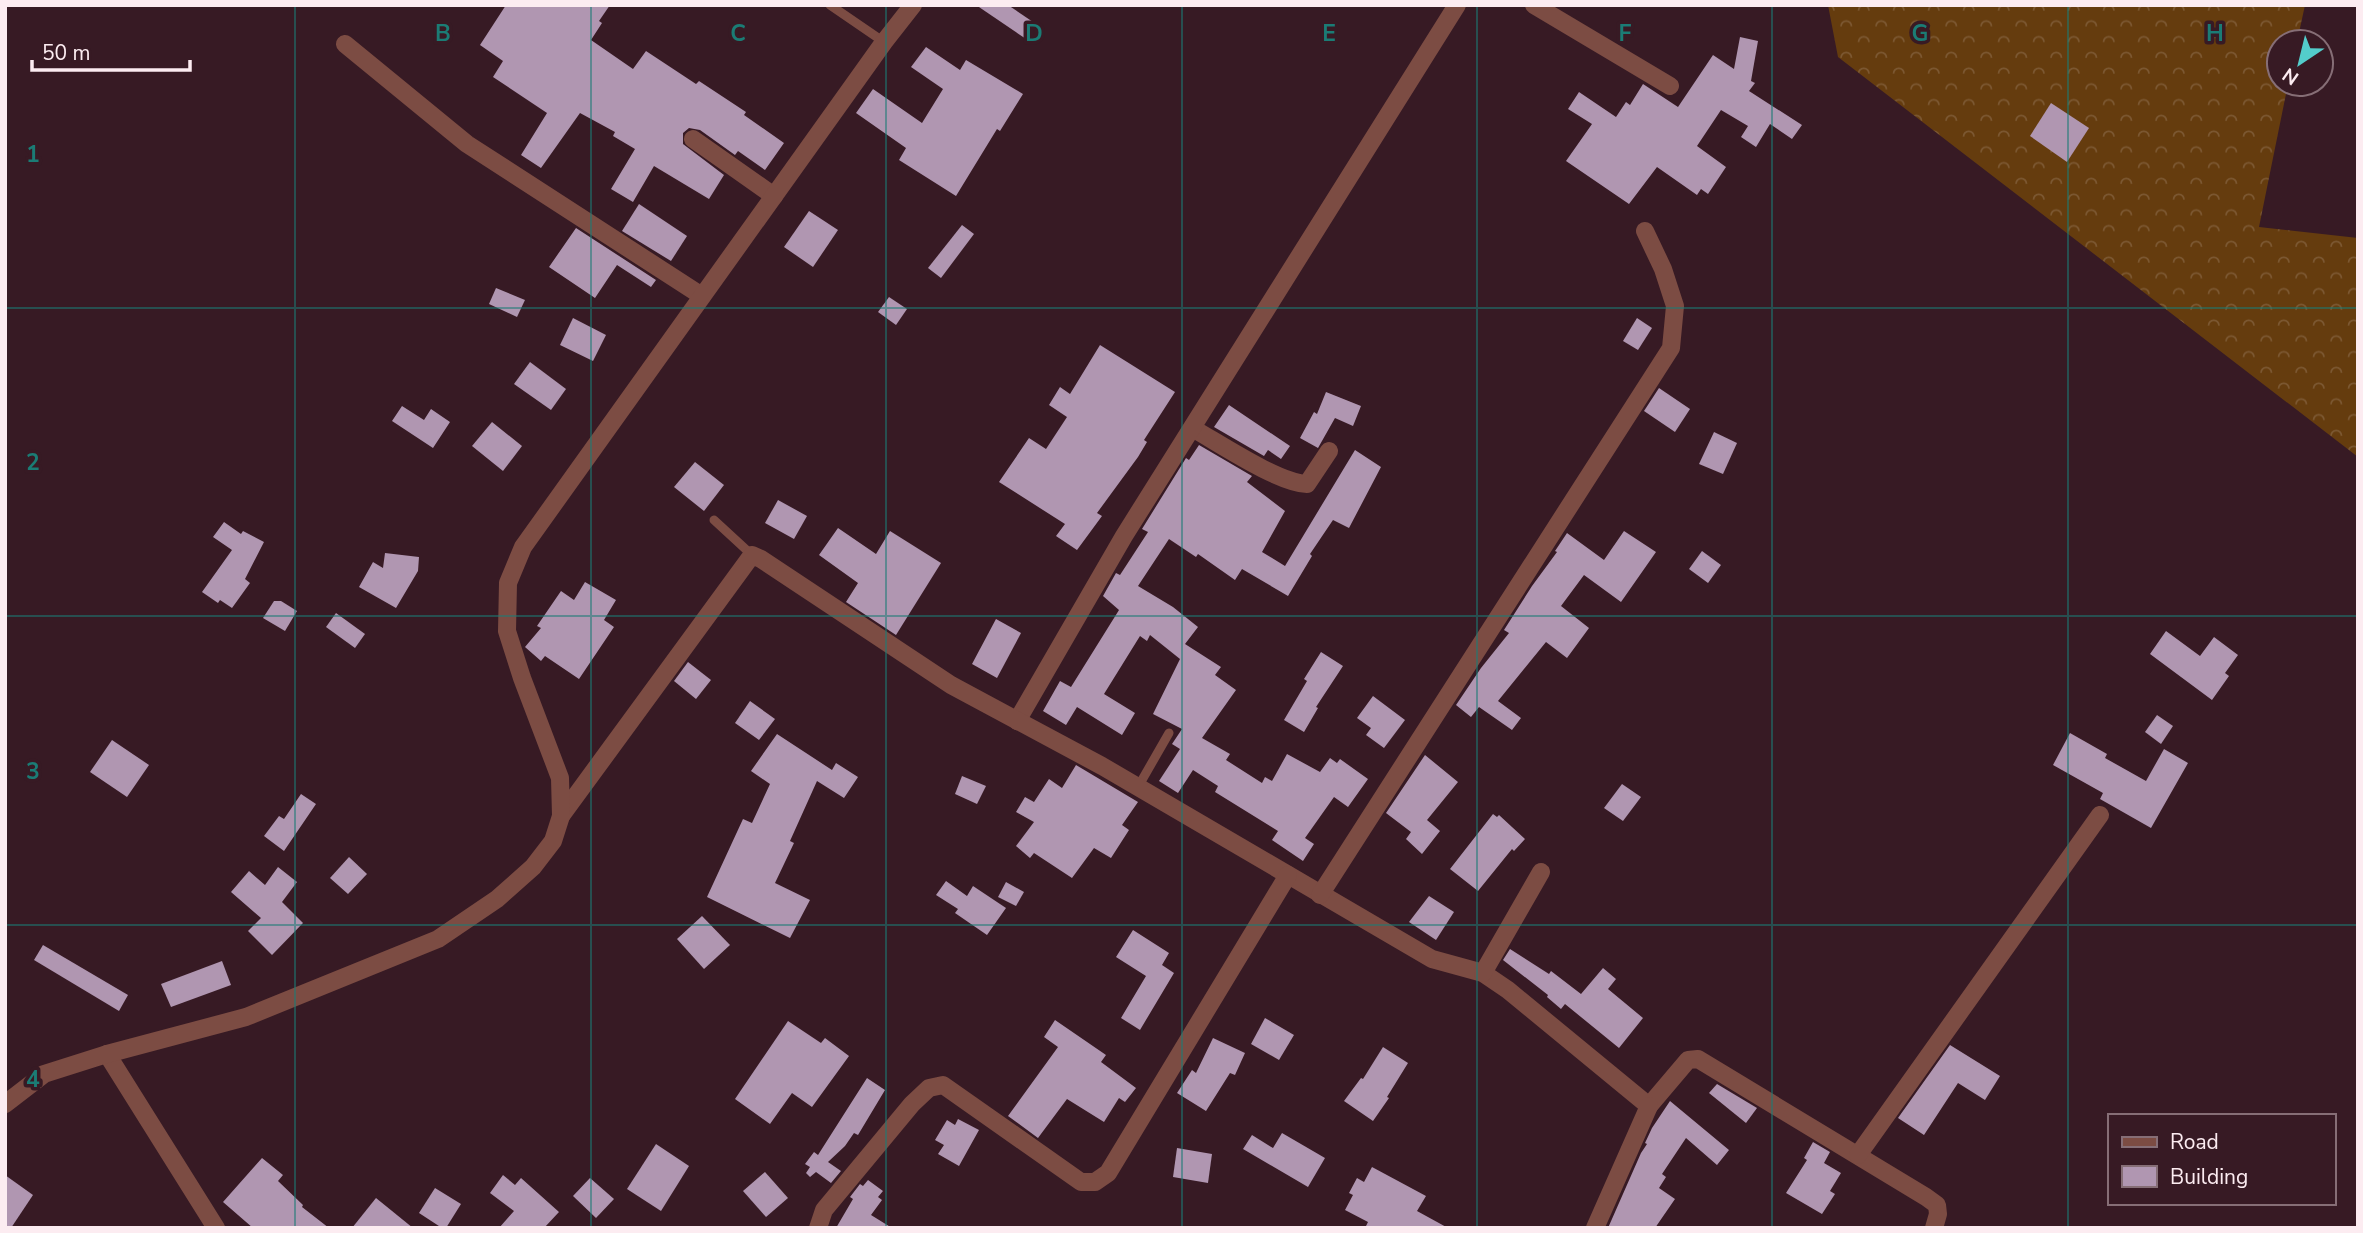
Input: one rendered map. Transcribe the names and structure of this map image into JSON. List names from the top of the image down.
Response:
{
  "legend": ["Road", "Building"],
  "scale_bar": "50 m",
  "north": "bottom left",
  "grid": {
    "columns": [
      "B",
      "C",
      "D",
      "E",
      "F",
      "G",
      "H"
    ],
    "rows": [
      "1",
      "2",
      "3",
      "4"
    ]
  }
}
